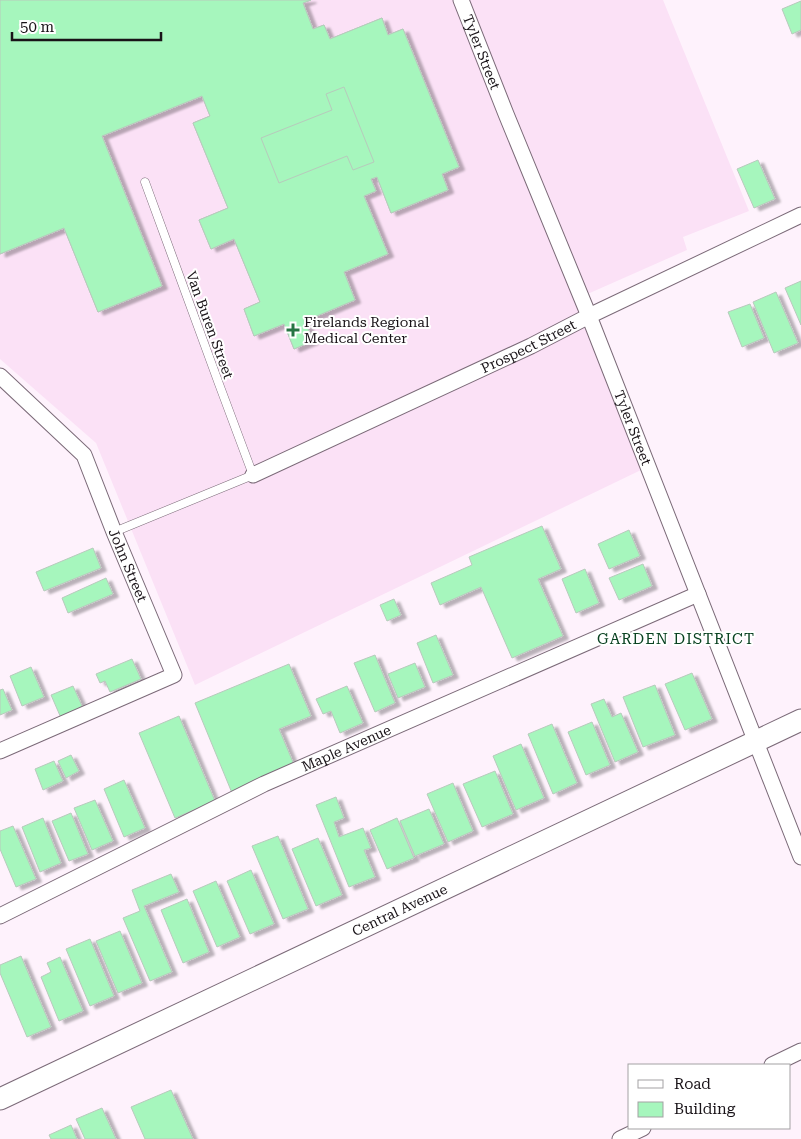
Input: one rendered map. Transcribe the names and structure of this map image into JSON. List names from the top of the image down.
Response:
{
  "streets": {
    "street": [
      "Tyler Street",
      "Prospect Street",
      "John Street",
      "Maple Avenue",
      "Central Avenue"
    ],
    "lane": ["Van Buren Street"]
  },
  "crossings": [
    ["Tyler Street", "Prospect Street"],
    ["Tyler Street", "Maple Avenue"],
    ["Tyler Street", "Central Avenue"],
    ["Van Buren Street", "Prospect Street"]
  ],
  "districts": ["GARDEN DISTRICT"],
  "places": {
    "health": ["Firelands Regional Medical Center"]
  },
  "legend": ["Road", "Building"],
  "scale_bar": "50 m"
}
